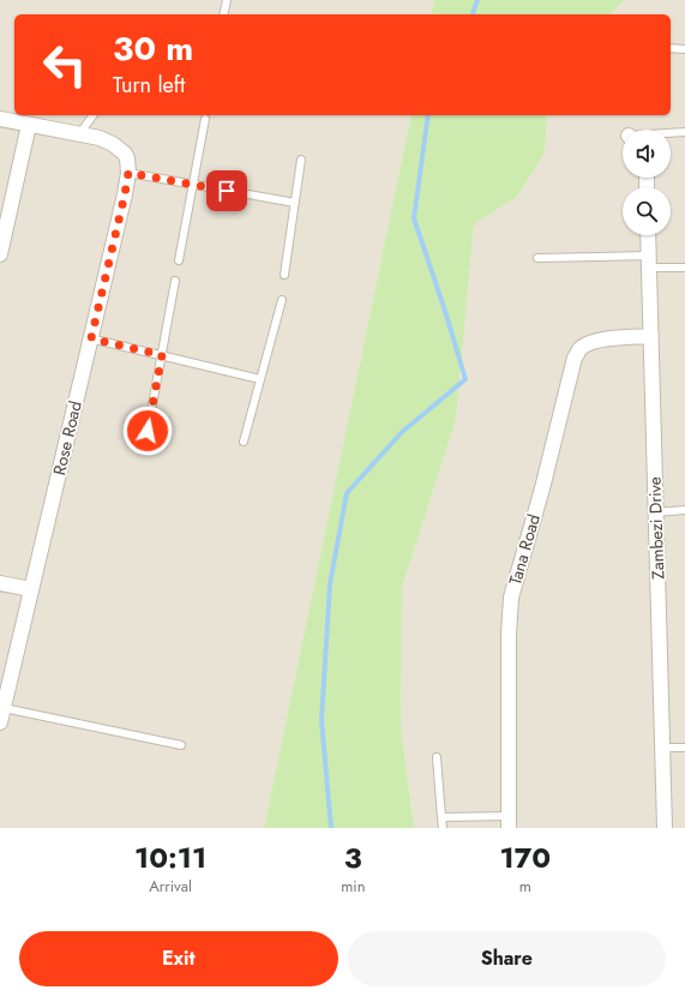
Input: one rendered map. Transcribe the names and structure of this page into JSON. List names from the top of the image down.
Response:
{
  "streets": {
    "street": ["Rose Road", "Zambezi Drive", "Tana Road"]
  },
  "crossings": [
    ["Zambezi Drive", "Tana Road"]
  ],
  "page": {
    "turn": ["30 m", "Turn left"],
    "eta": [
      "10:11",
      "Arrival",
      "3",
      "min",
      "170",
      "m"
    ],
    "buttons": ["Exit", "Share"]
  }
}
